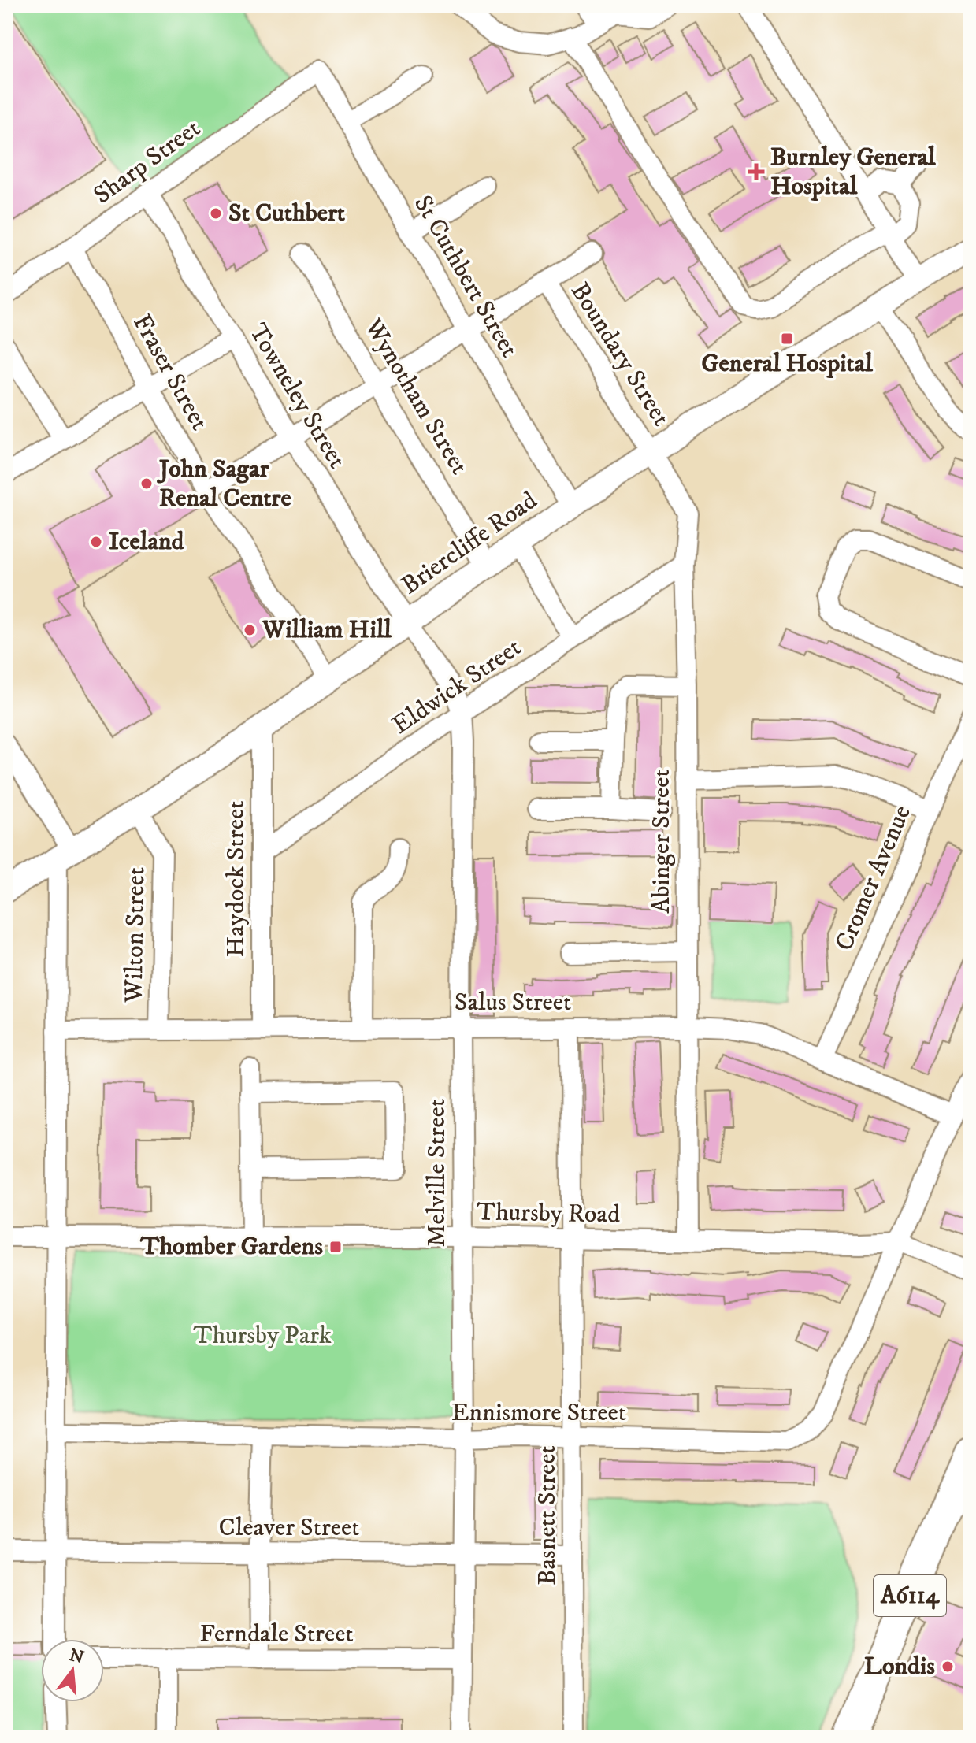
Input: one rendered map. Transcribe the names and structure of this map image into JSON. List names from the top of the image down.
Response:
{
  "streets": {
    "highway": ["A6114"],
    "street": [
      "Sharp Street",
      "St Cuthbert Street",
      "Boundary Street",
      "Fraser Street",
      "Towneley Street",
      "Wynotham Street",
      "Briercliffe Road",
      "Eldwick Street",
      "Abinger Street",
      "Cromer Avenue",
      "Haydock Street",
      "Wilton Street",
      "Salus Street",
      "Melville Street",
      "Thursby Road",
      "Ennismore Street",
      "Basnett Street",
      "Cleaver Street",
      "Ferndale Street"
    ]
  },
  "crossings": [
    ["Sharp Street", "St Cuthbert Street"],
    ["Sharp Street", "Fraser Street"],
    ["Sharp Street", "Towneley Street"],
    ["St Cuthbert Street", "Briercliffe Road"],
    ["Boundary Street", "Briercliffe Road"],
    ["Boundary Street", "Abinger Street"],
    ["Fraser Street", "Briercliffe Road"],
    ["Towneley Street", "Briercliffe Road"],
    ["Towneley Street", "Melville Street"],
    ["Wynotham Street", "Briercliffe Road"],
    ["Briercliffe Road", "Abinger Street"],
    ["Briercliffe Road", "Haydock Street"],
    ["Briercliffe Road", "Wilton Street"],
    ["Briercliffe Road", "Melville Street"],
    ["Eldwick Street", "Abinger Street"],
    ["Eldwick Street", "Haydock Street"],
    ["Eldwick Street", "Melville Street"],
    ["Abinger Street", "Salus Street"],
    ["Abinger Street", "Thursby Road"],
    ["Cromer Avenue", "Salus Street"],
    ["Haydock Street", "Salus Street"],
    ["Wilton Street", "Salus Street"],
    ["Salus Street", "Melville Street"],
    ["Salus Street", "Ennismore Street"],
    ["Salus Street", "Basnett Street"],
    ["Melville Street", "Thursby Road"],
    ["Melville Street", "Ennismore Street"],
    ["Melville Street", "Cleaver Street"],
    ["Melville Street", "Ferndale Street"],
    ["Thursby Road", "Ennismore Street"],
    ["Thursby Road", "Basnett Street"],
    ["Ennismore Street", "Basnett Street"],
    ["Basnett Street", "Cleaver Street"]
  ],
  "parks": ["Thursby Park"],
  "places": {
    "health": ["Burnley General Hospital"],
    "other": [
      "St Cuthbert",
      "John Sagar Renal Centre",
      "Iceland",
      "William Hill",
      "Londis"
    ],
    "transit": ["General Hospital", "Thomber Gardens"]
  },
  "north": "top"
}
